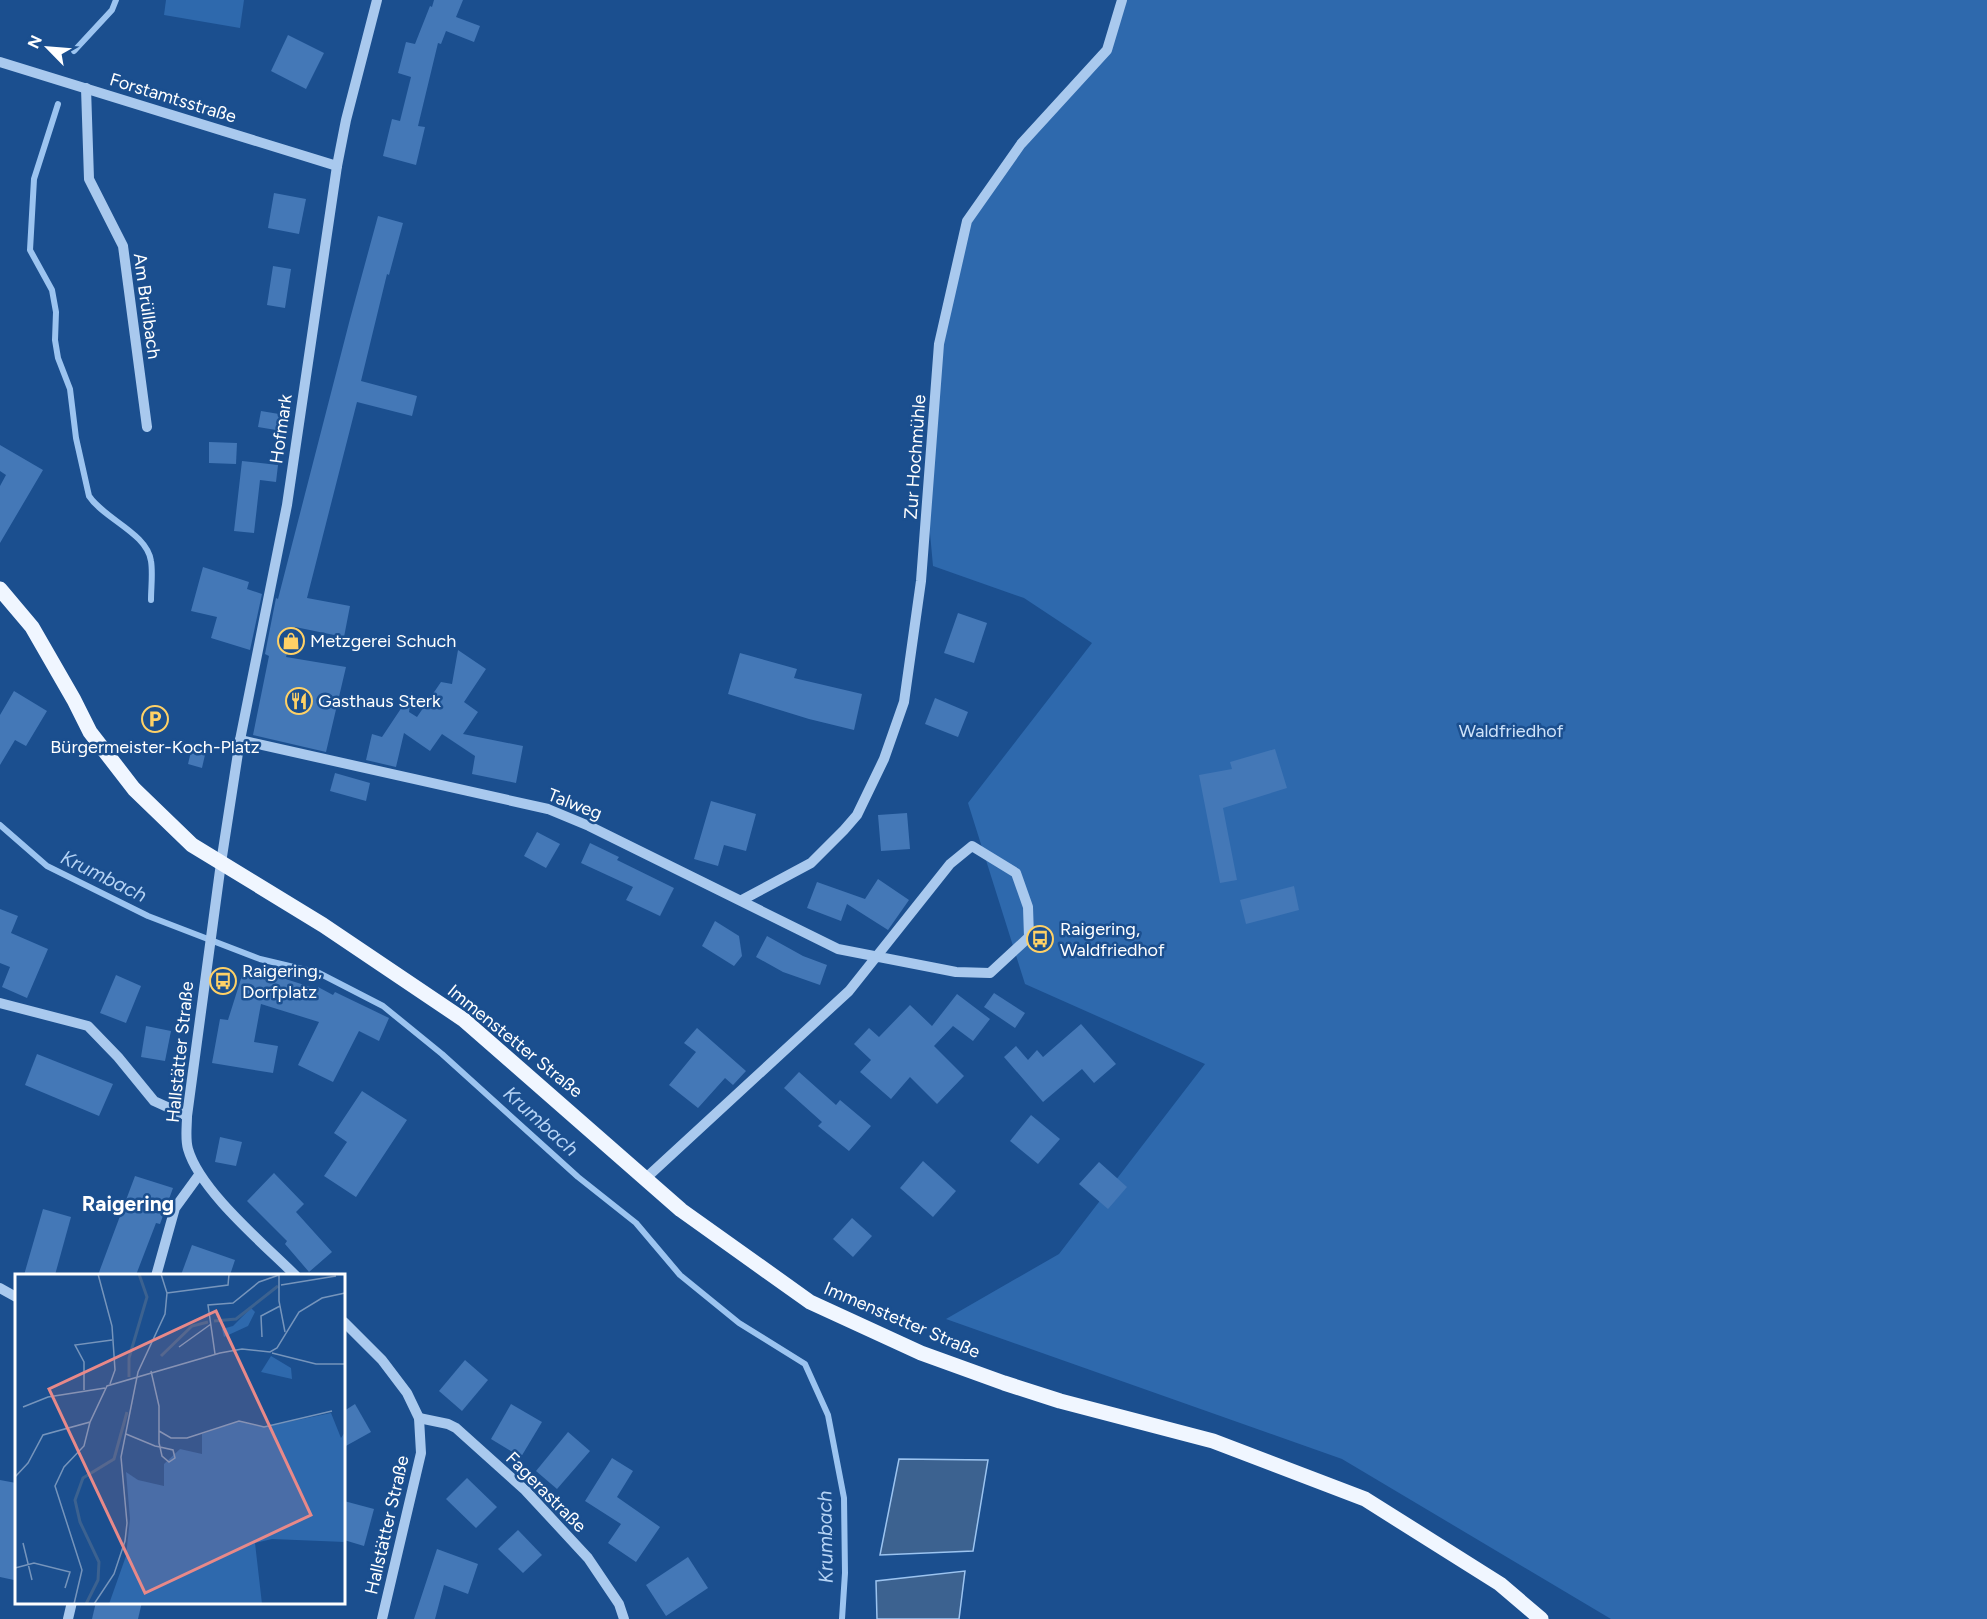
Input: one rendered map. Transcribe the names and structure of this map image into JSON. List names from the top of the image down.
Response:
{
  "streets": {
    "main road": ["Immenstetter Straße"],
    "street": [
      "Forstamtsstraße",
      "Am Brüllbach",
      "Hofmark",
      "Zur Hochmühle",
      "Talweg",
      "Hallstätter Straße",
      "Fagerastraße"
    ]
  },
  "crossings": [
    ["Forstamtsstraße", "Am Brüllbach"],
    ["Forstamtsstraße", "Hofmark"],
    ["Hofmark", "Talweg"],
    ["Hofmark", "Immenstetter Straße"],
    ["Hofmark", "Hallstätter Straße"],
    ["Zur Hochmühle", "Talweg"],
    ["Immenstetter Straße", "Hallstätter Straße"],
    ["Hallstätter Straße", "Fagerastraße"]
  ],
  "districts": ["Raigering"],
  "water": ["Krumbach"],
  "parks": ["Waldfriedhof"],
  "places": {
    "shop": ["Metzgerei Schuch"],
    "restaurant": ["Gasthaus Sterk"],
    "parking": ["Bürgermeister-Koch-Platz"],
    "bus stop": ["Raigering, Waldfriedhof", "Raigering, Dorfplatz"]
  },
  "north": "top left"
}
